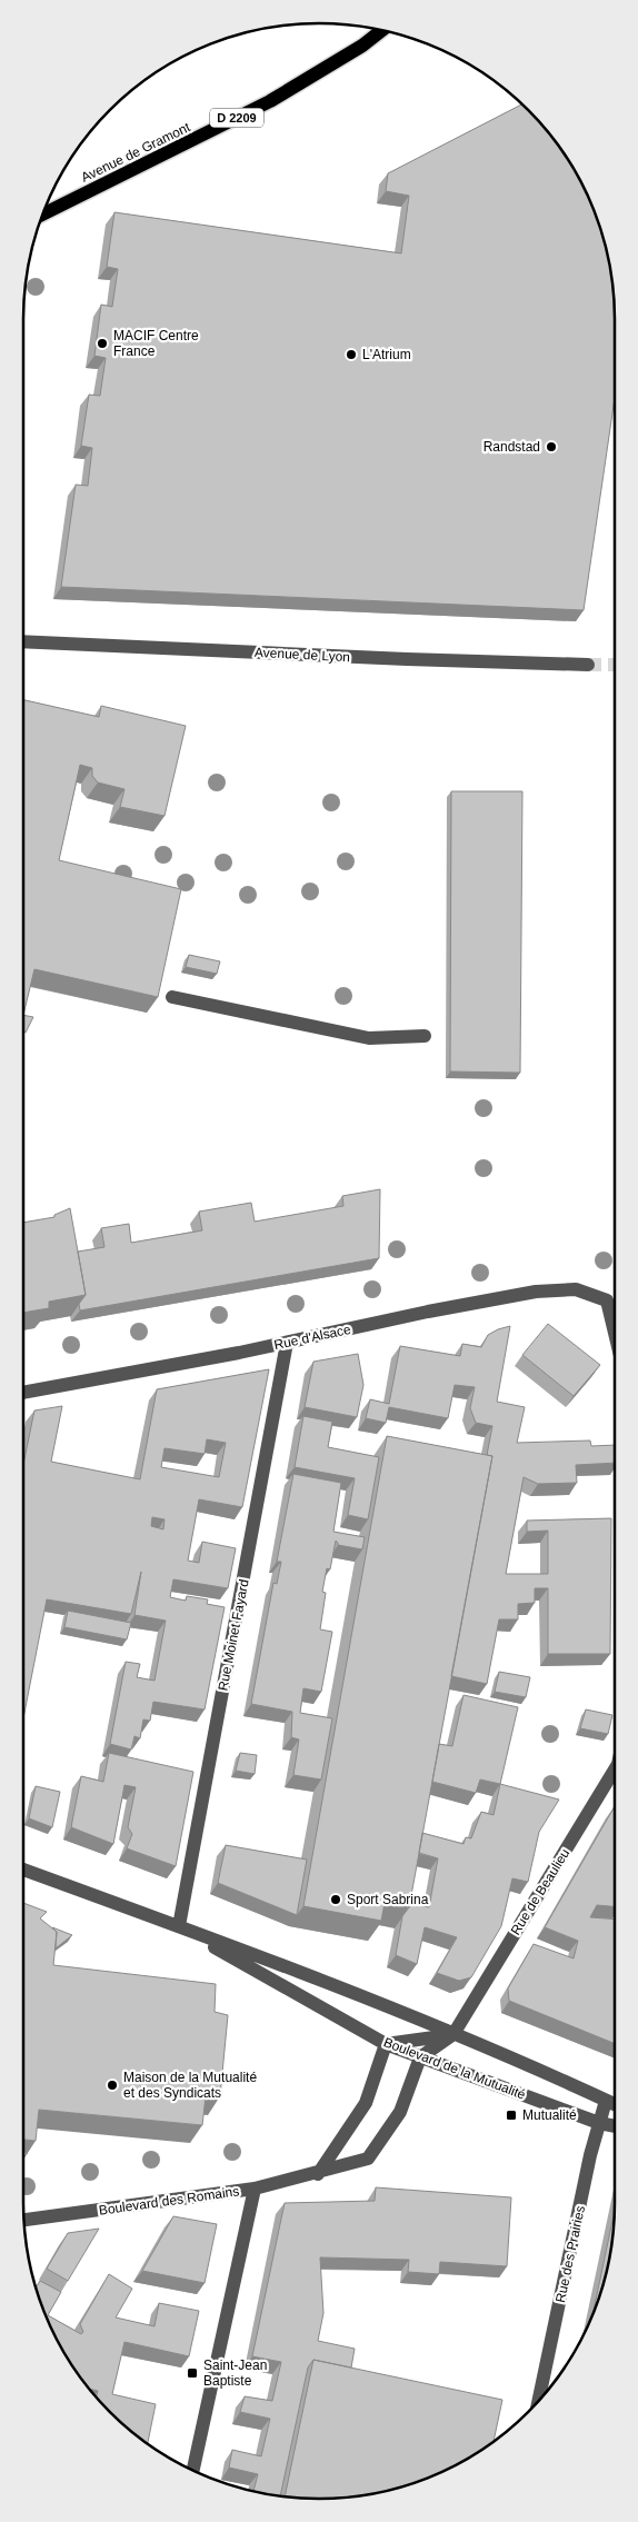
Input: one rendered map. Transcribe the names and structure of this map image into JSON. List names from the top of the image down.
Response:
{
  "streets": {
    "main road": ["D 2209", "Avenue de Gramont"],
    "street": [
      "Avenue de Lyon",
      "Rue d'Alsace",
      "Rue Moinet Fayard",
      "Rue de Beaulieu",
      "Boulevard de la Mutualité",
      "Boulevard des Romains",
      "Rue des Prairies"
    ]
  },
  "crossings": [
    ["Rue d'Alsace", "Rue Moinet Fayard"],
    ["Rue Moinet Fayard", "Boulevard de la Mutualité"],
    ["Rue de Beaulieu", "Boulevard de la Mutualité"],
    ["Boulevard de la Mutualité", "Boulevard des Romains"],
    ["Boulevard de la Mutualité", "Rue des Prairies"]
  ],
  "places": {
    "other": [
      "MACIF Centre France",
      "L'Atrium",
      "Randstad",
      "Sport Sabrina",
      "Maison de la Mutualité et des Syndicats"
    ],
    "transit": ["Mutualité", "Saint-Jean Baptiste"]
  }
}
